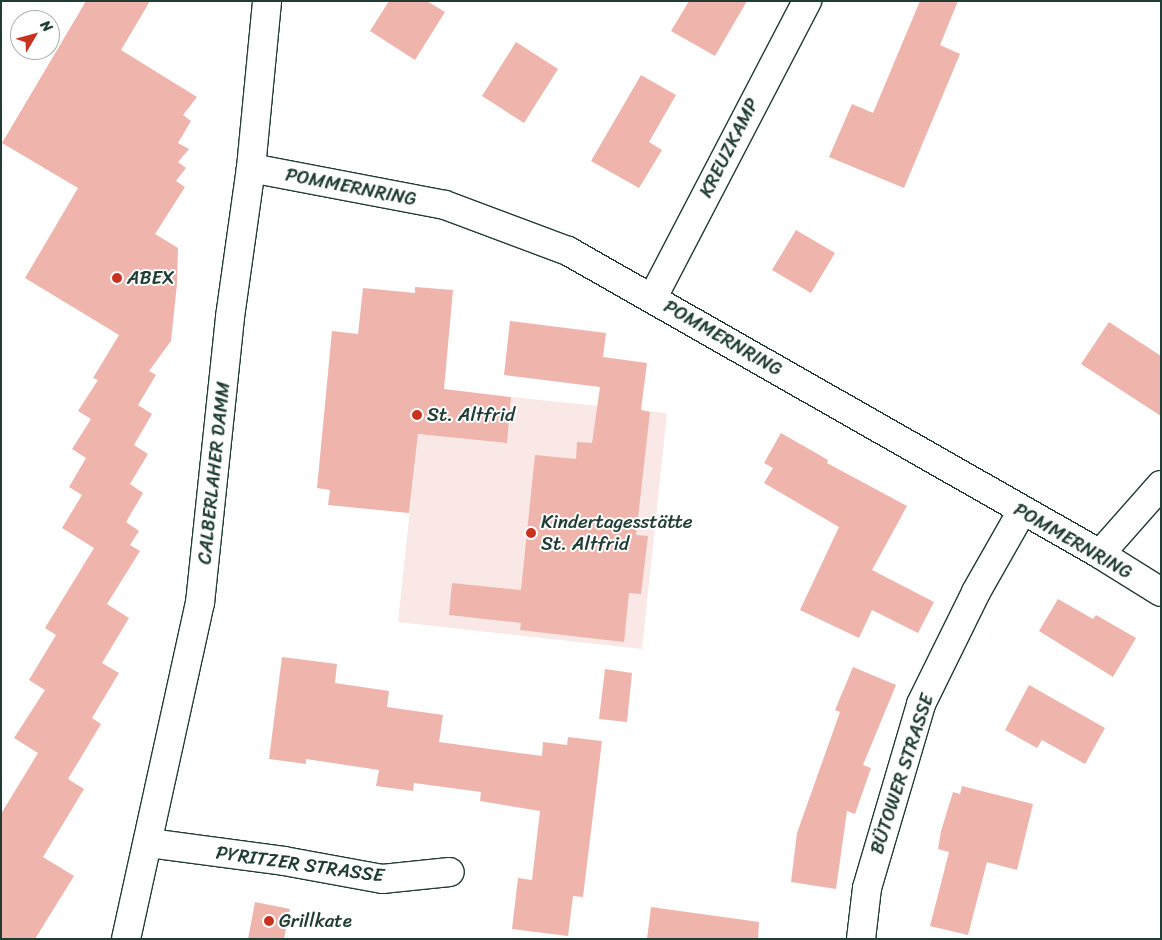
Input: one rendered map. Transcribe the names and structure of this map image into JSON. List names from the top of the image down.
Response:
{
  "streets": {
    "street": [
      "KREUZKAMP",
      "POMMERNRING",
      "CALBERLAHER DAMM",
      "BÜTOWER STRASSE",
      "PYRITZER STRASSE"
    ]
  },
  "crossings": [
    ["KREUZKAMP", "POMMERNRING"],
    ["POMMERNRING", "CALBERLAHER DAMM"],
    ["POMMERNRING", "BÜTOWER STRASSE"],
    ["CALBERLAHER DAMM", "PYRITZER STRASSE"]
  ],
  "places": [
    "ABEX",
    "St. Altfrid",
    "Kindertagesstätte St. Altfrid",
    "Grillkate"
  ],
  "north": "top right"
}
